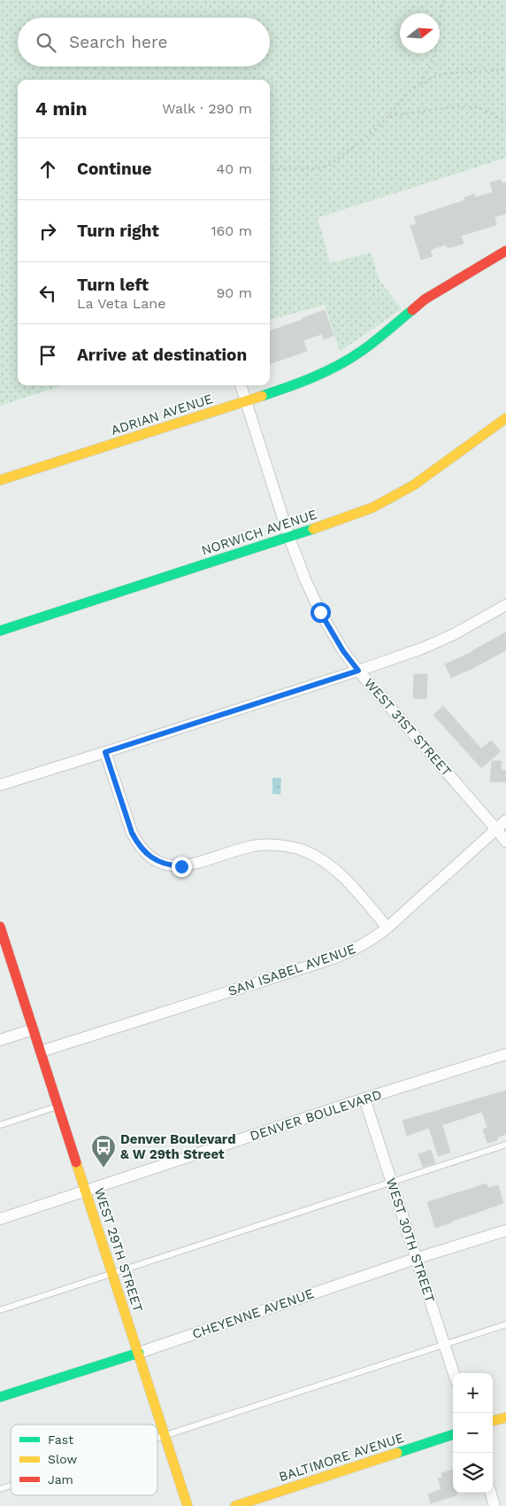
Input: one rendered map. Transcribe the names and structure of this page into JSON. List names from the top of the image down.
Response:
{
  "streets": {
    "street": [
      "ADRIAN AVENUE",
      "NORWICH AVENUE",
      "WEST 31ST STREET",
      "SAN ISABEL AVENUE",
      "DENVER BOULEVARD",
      "WEST 30TH STREET",
      "WEST 29TH STREET",
      "CHEYENNE AVENUE",
      "BALTIMORE AVENUE"
    ]
  },
  "crossings": [
    ["ADRIAN AVENUE", "WEST 31ST STREET"],
    ["NORWICH AVENUE", "WEST 31ST STREET"],
    ["WEST 31ST STREET", "SAN ISABEL AVENUE"],
    ["SAN ISABEL AVENUE", "WEST 29TH STREET"],
    ["DENVER BOULEVARD", "WEST 30TH STREET"],
    ["DENVER BOULEVARD", "WEST 29TH STREET"],
    ["WEST 30TH STREET", "CHEYENNE AVENUE"],
    ["WEST 29TH STREET", "CHEYENNE AVENUE"]
  ],
  "places": {
    "bus stop": ["Denver Boulevard & W 29th Street"]
  },
  "legend": ["Fast", "Slow", "Jam"],
  "north": "right",
  "page": {
    "search": "Search here",
    "heading": ["4 min", "Walk · 290 m"],
    "list": [
      ["Continue", "40 m"],
      ["Turn right", "160 m"],
      ["Turn left", "La Veta Lane", "90 m"],
      "Arrive at destination"
    ],
    "map_buttons": ["+", "−"]
  }
}
